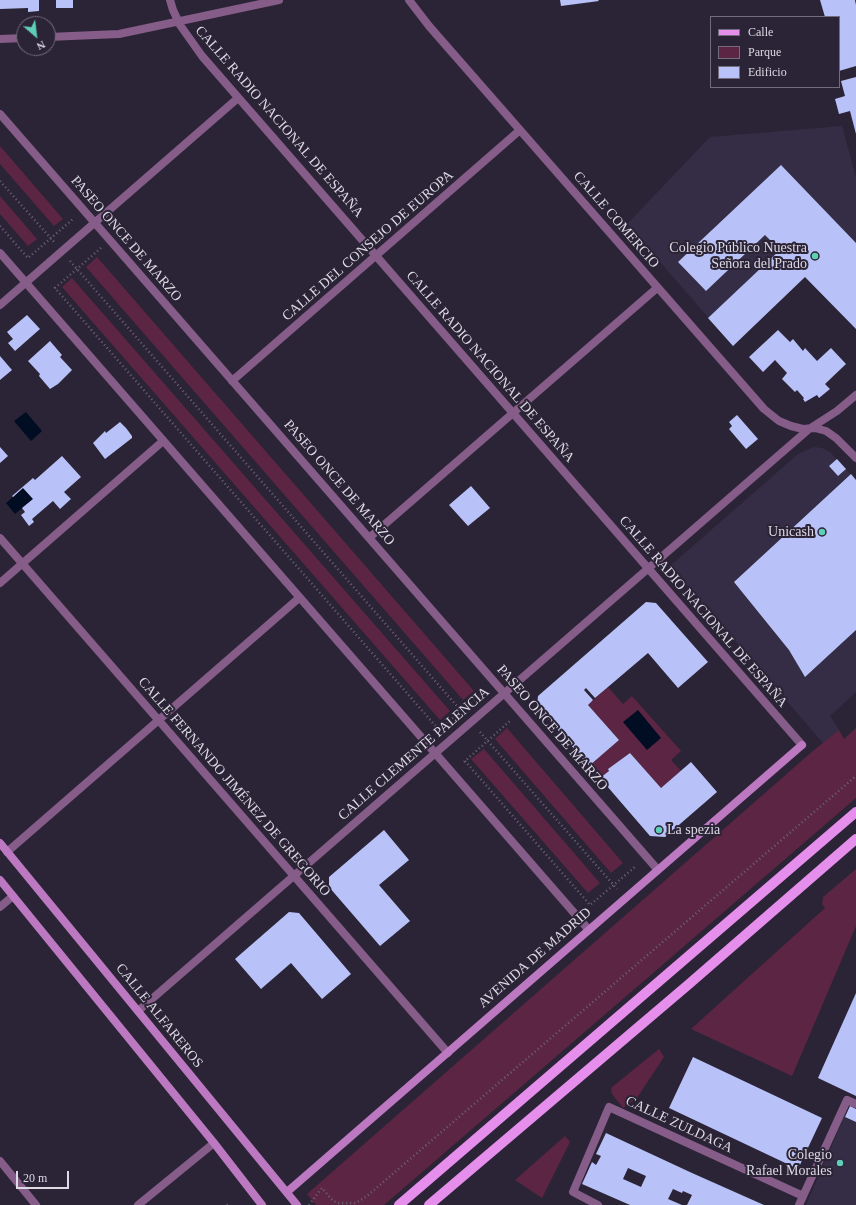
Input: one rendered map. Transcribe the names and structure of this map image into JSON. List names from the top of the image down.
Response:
{
  "streets": {
    "street": [
      "CALLE RADIO NACIONAL DE ESPAÑA",
      "CALLE COMERCIO",
      "PASEO ONCE DE MARZO",
      "CALLE DEL CONSEJO DE EUROPA",
      "CALLE CLEMENTE PALENCIA",
      "CALLE FERNANDO JIMÉNEZ DE GREGORIO",
      "AVENIDA DE MADRID",
      "CALLE ALFAREROS",
      "CALLE ZULDAGA"
    ]
  },
  "crossings": [
    ["CALLE RADIO NACIONAL DE ESPAÑA", "CALLE DEL CONSEJO DE EUROPA"],
    ["CALLE RADIO NACIONAL DE ESPAÑA", "CALLE CLEMENTE PALENCIA"],
    ["CALLE RADIO NACIONAL DE ESPAÑA", "AVENIDA DE MADRID"],
    ["CALLE COMERCIO", "CALLE DEL CONSEJO DE EUROPA"],
    ["CALLE COMERCIO", "CALLE CLEMENTE PALENCIA"],
    ["PASEO ONCE DE MARZO", "CALLE DEL CONSEJO DE EUROPA"],
    ["PASEO ONCE DE MARZO", "CALLE CLEMENTE PALENCIA"],
    ["PASEO ONCE DE MARZO", "AVENIDA DE MADRID"],
    ["CALLE CLEMENTE PALENCIA", "CALLE FERNANDO JIMÉNEZ DE GREGORIO"],
    ["CALLE CLEMENTE PALENCIA", "CALLE ALFAREROS"],
    ["CALLE FERNANDO JIMÉNEZ DE GREGORIO", "AVENIDA DE MADRID"],
    ["AVENIDA DE MADRID", "CALLE ALFAREROS"]
  ],
  "places": [
    "Colegio Público Nuestra Señora del Prado",
    "Unicash",
    "La spezia",
    "Colegio Rafael Morales"
  ],
  "legend": ["Calle", "Parque", "Edificio"],
  "scale_bar": "20 m",
  "north": "bottom right"
}
